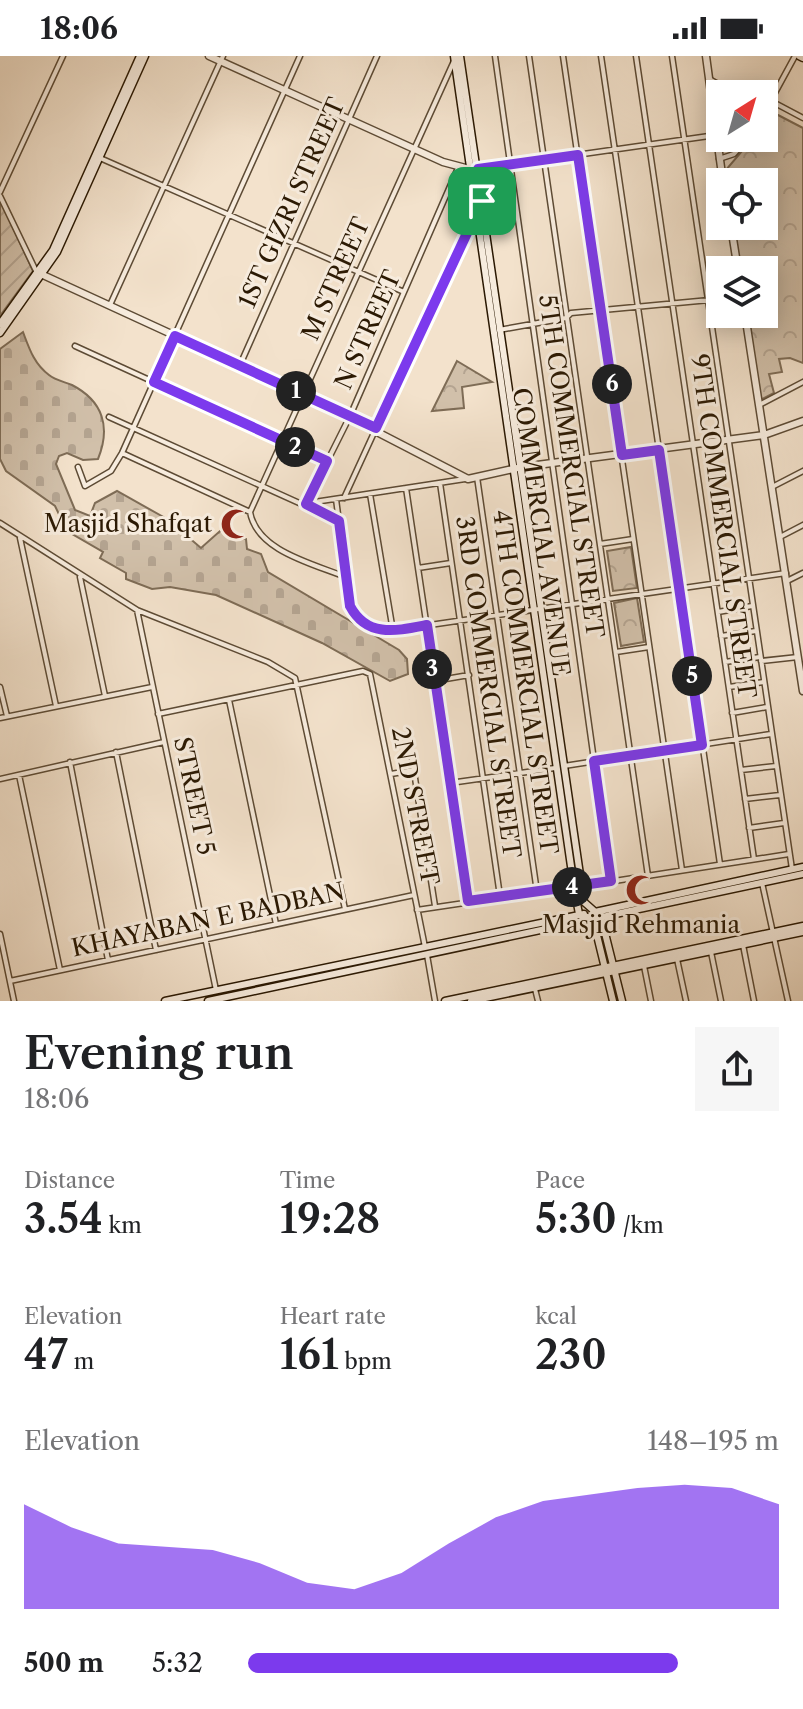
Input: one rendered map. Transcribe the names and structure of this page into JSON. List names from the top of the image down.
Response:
{
  "streets": {
    "main road": ["COMMERCIAL AVENUE"],
    "street": [
      "1ST GIZRI STREET",
      "M STREET",
      "N STREET",
      "5TH COMMERCIAL STREET",
      "9TH COMMERCIAL STREET",
      "4TH COMMERCIAL STREET",
      "3RD COMMERCIAL STREET",
      "STREET 5",
      "2ND STREET",
      "KHAYABAN E BADBAN"
    ]
  },
  "crossings": [
    ["M STREET", "COMMERCIAL AVENUE"],
    ["STREET 5", "KHAYABAN E BADBAN"],
    ["2ND STREET", "KHAYABAN E BADBAN"]
  ],
  "places": {
    "mosque": ["Masjid Shafqat", "Masjid Rehmania"]
  },
  "north": "top right",
  "page": {
    "status": "18:06",
    "pins": [
      "6",
      "1",
      "2",
      "3",
      "5",
      "4"
    ],
    "heading": ["Evening run", "18:06"],
    "stats": [
      ["Distance", "3.54 km"],
      ["Time", "19:28"],
      ["Pace", "5:30 /km"],
      ["Elevation", "47 m"],
      ["Heart rate", "161 bpm"],
      ["kcal", "230"]
    ],
    "chart": ["Elevation", "148–195 m"],
    "list": [
      {
        "name": "500 m",
        "note": "5:32"
      }
    ]
  }
}
